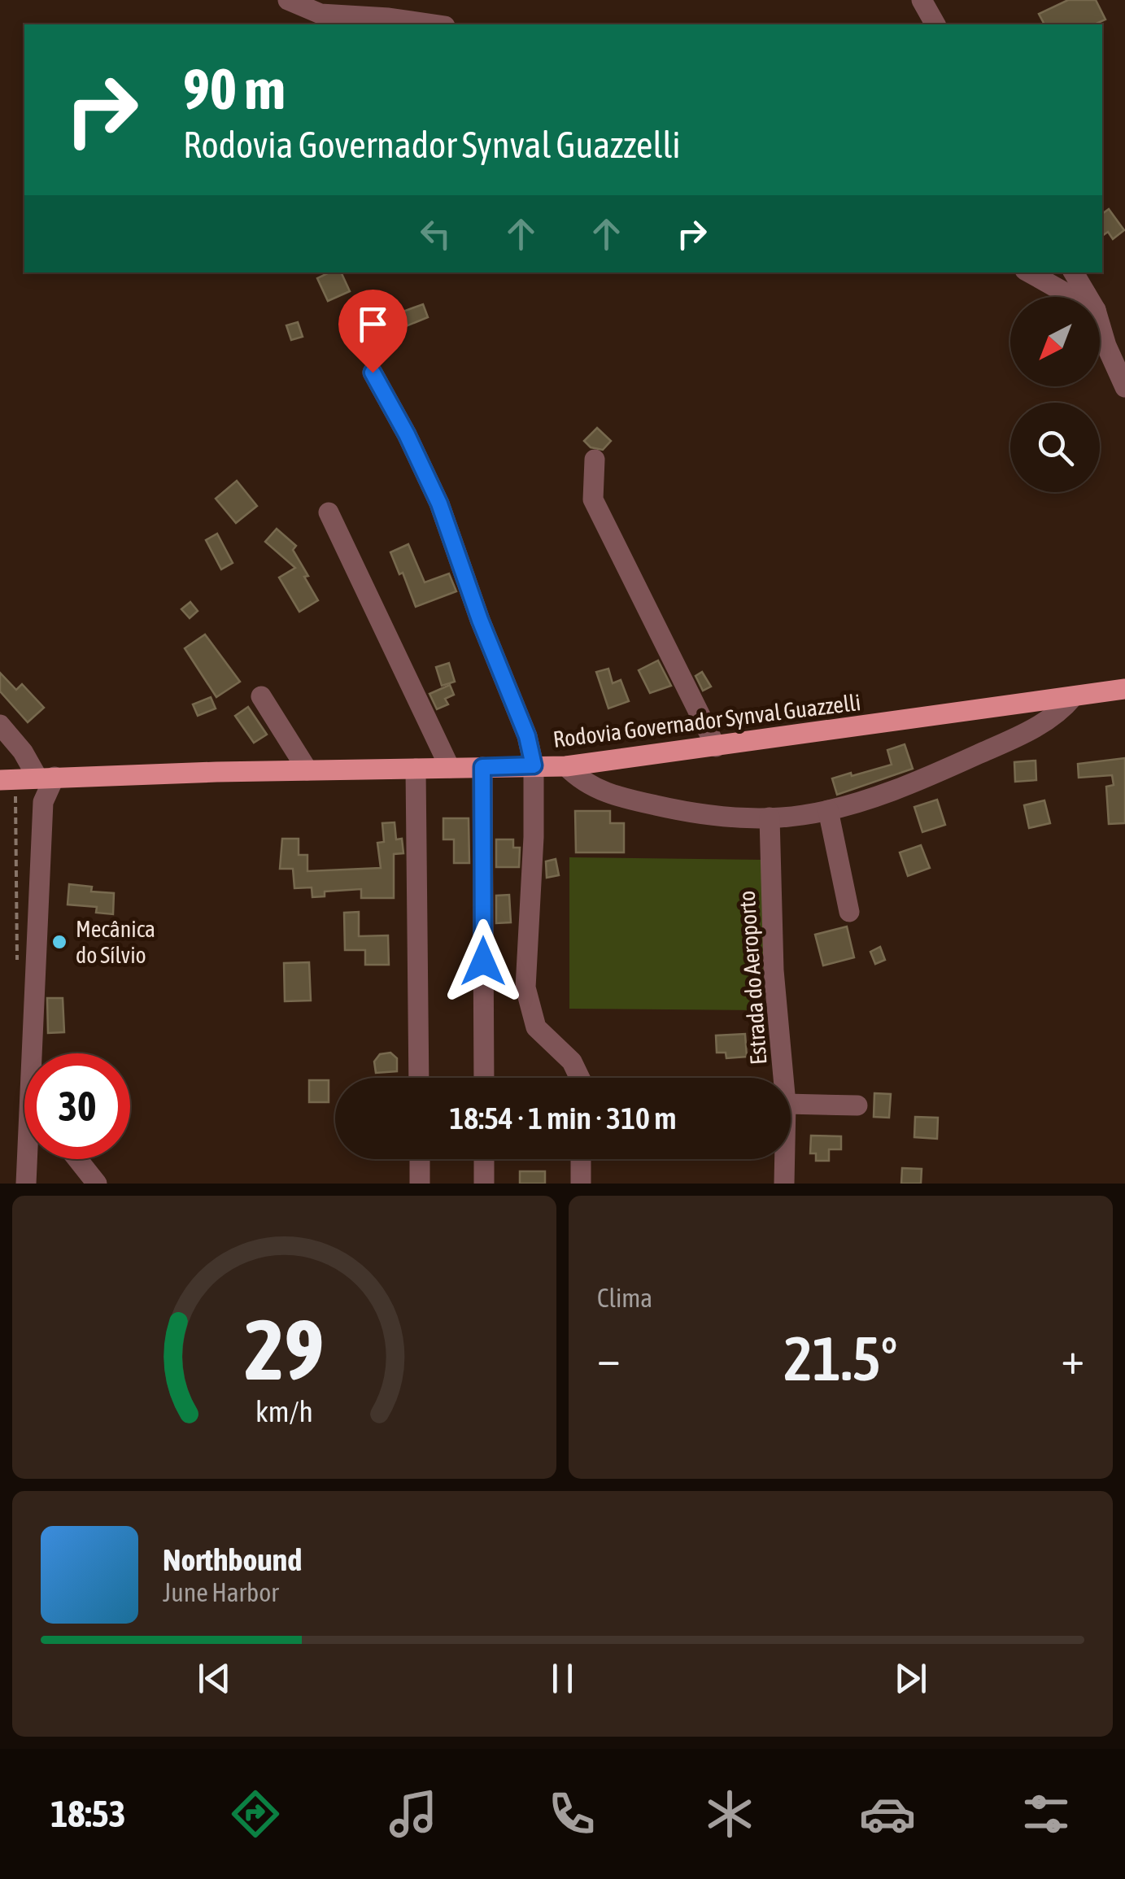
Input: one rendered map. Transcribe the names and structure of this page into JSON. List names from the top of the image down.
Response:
{
  "streets": {
    "main road": ["Rodovia Governador Synval Guazzelli"],
    "street": ["Estrada do Aeroporto"]
  },
  "places": ["Mecânica do Sílvio"],
  "north": "bottom left",
  "page": {
    "turn": ["90 m", "Rodovia Governador Synval Guazzelli"],
    "limit": "30",
    "trip": "18:54 · 1 min · 310 m",
    "tile": "Clima",
    "heat": ["−", "21.5°", "+"],
    "song": ["Northbound", "June Harbor"],
    "tabs": "18:53",
    "gauge": ["29", "km/h"]
  }
}
